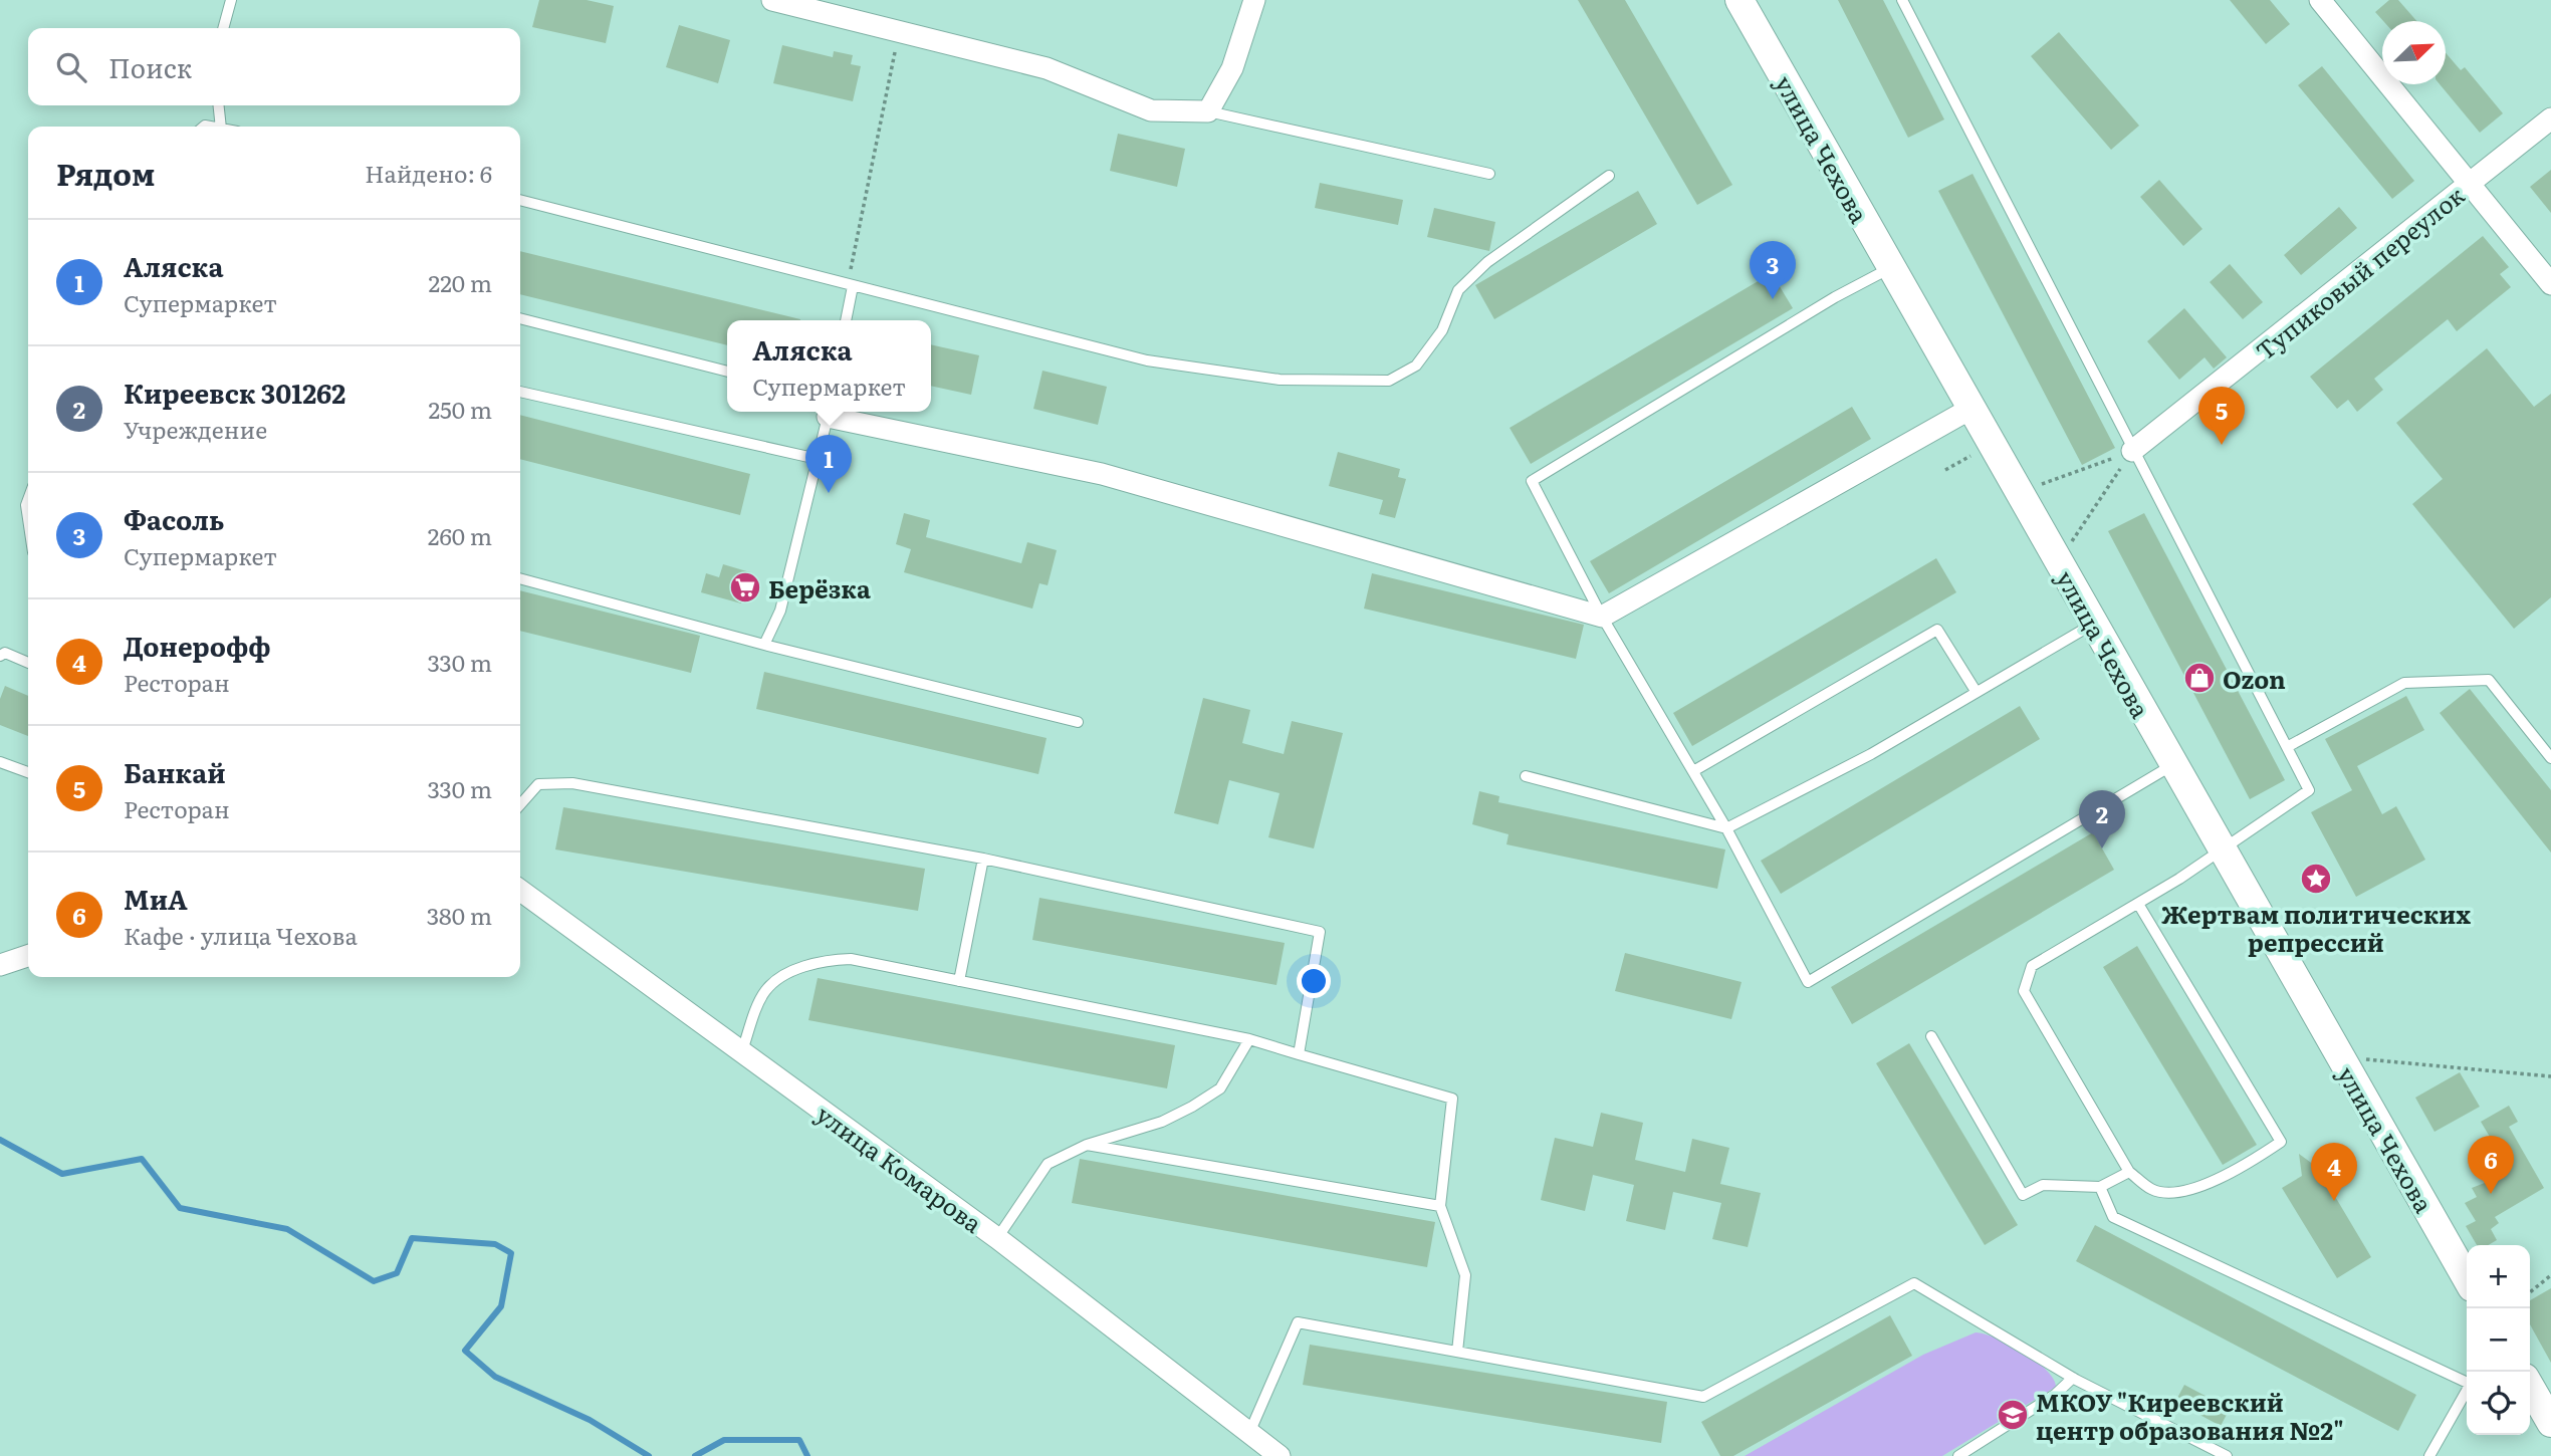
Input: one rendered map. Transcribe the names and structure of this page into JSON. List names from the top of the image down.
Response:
{
  "streets": {
    "main road": ["улица Чехова"],
    "street": ["Тупиковый переулок", "улица Комарова"]
  },
  "places": {
    "supermarket": ["Берёзка"],
    "shop": ["Ozon"],
    "place": ["Жертвам политических репрессий"],
    "school or university": ["МКОУ \"Киреевский центр образования №2\""]
  },
  "north": "top right",
  "page": {
    "search": "Поиск",
    "heading": ["Рядом", "Найдено: 6"],
    "list": [
      {
        "mark": "1",
        "name": "Аляска",
        "note": "Супермаркет",
        "value": "220 m"
      },
      {
        "mark": "2",
        "name": "Киреевск 301262",
        "note": "Учреждение",
        "value": "250 m"
      },
      {
        "mark": "3",
        "name": "Фасоль",
        "note": "Супермаркет",
        "value": "260 m"
      },
      {
        "mark": "4",
        "name": "Донерофф",
        "note": "Ресторан",
        "value": "330 m"
      },
      {
        "mark": "5",
        "name": "Банкай",
        "note": "Ресторан",
        "value": "330 m"
      },
      {
        "mark": "6",
        "name": "МиА",
        "note": "Кафе · улица Чехова",
        "value": "380 m"
      }
    ],
    "pins": [
      "3",
      "5",
      "1",
      "2",
      "6",
      "4"
    ],
    "popup": ["Аляска", "Супермаркет"],
    "map_buttons": ["+", "−"]
  }
}
